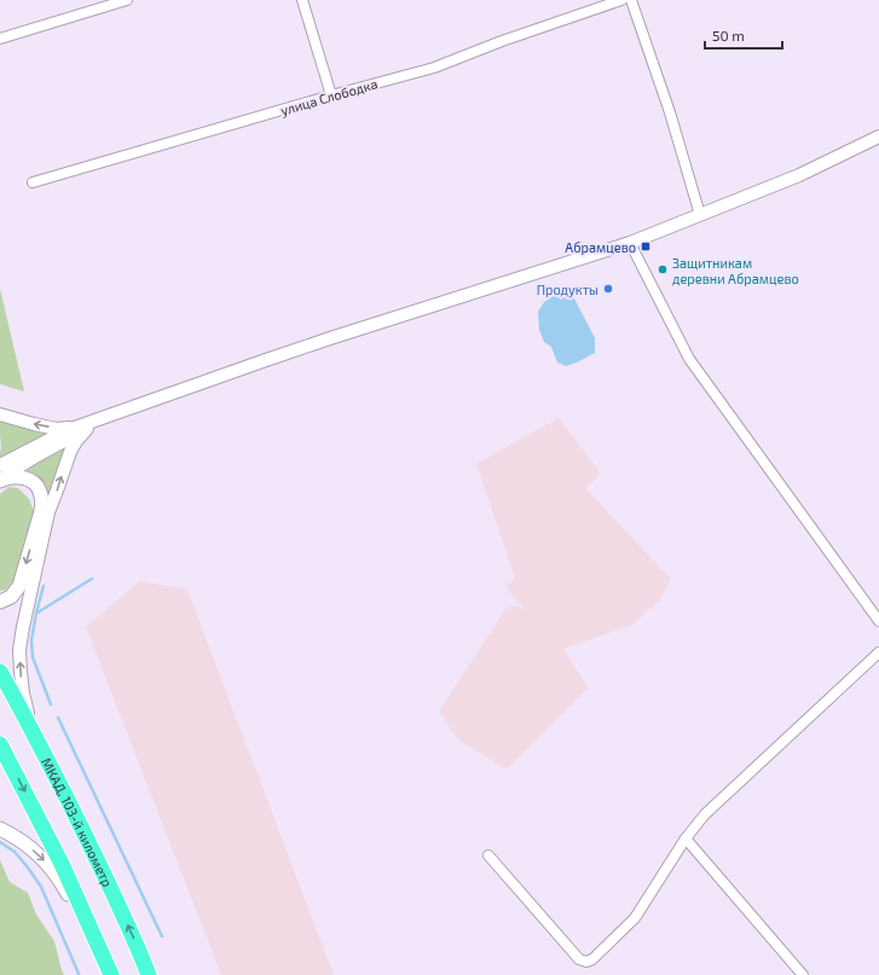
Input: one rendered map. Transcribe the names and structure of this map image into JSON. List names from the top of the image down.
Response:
{
  "streets": {
    "highway": ["МКАД, 103-й километр"],
    "street": ["улица Слободка"]
  },
  "places": {
    "transit": ["Абрамцево"],
    "other": ["Защитникам деревни Абрамцево", "Продукты"]
  },
  "scale_bar": "50 m"
}
